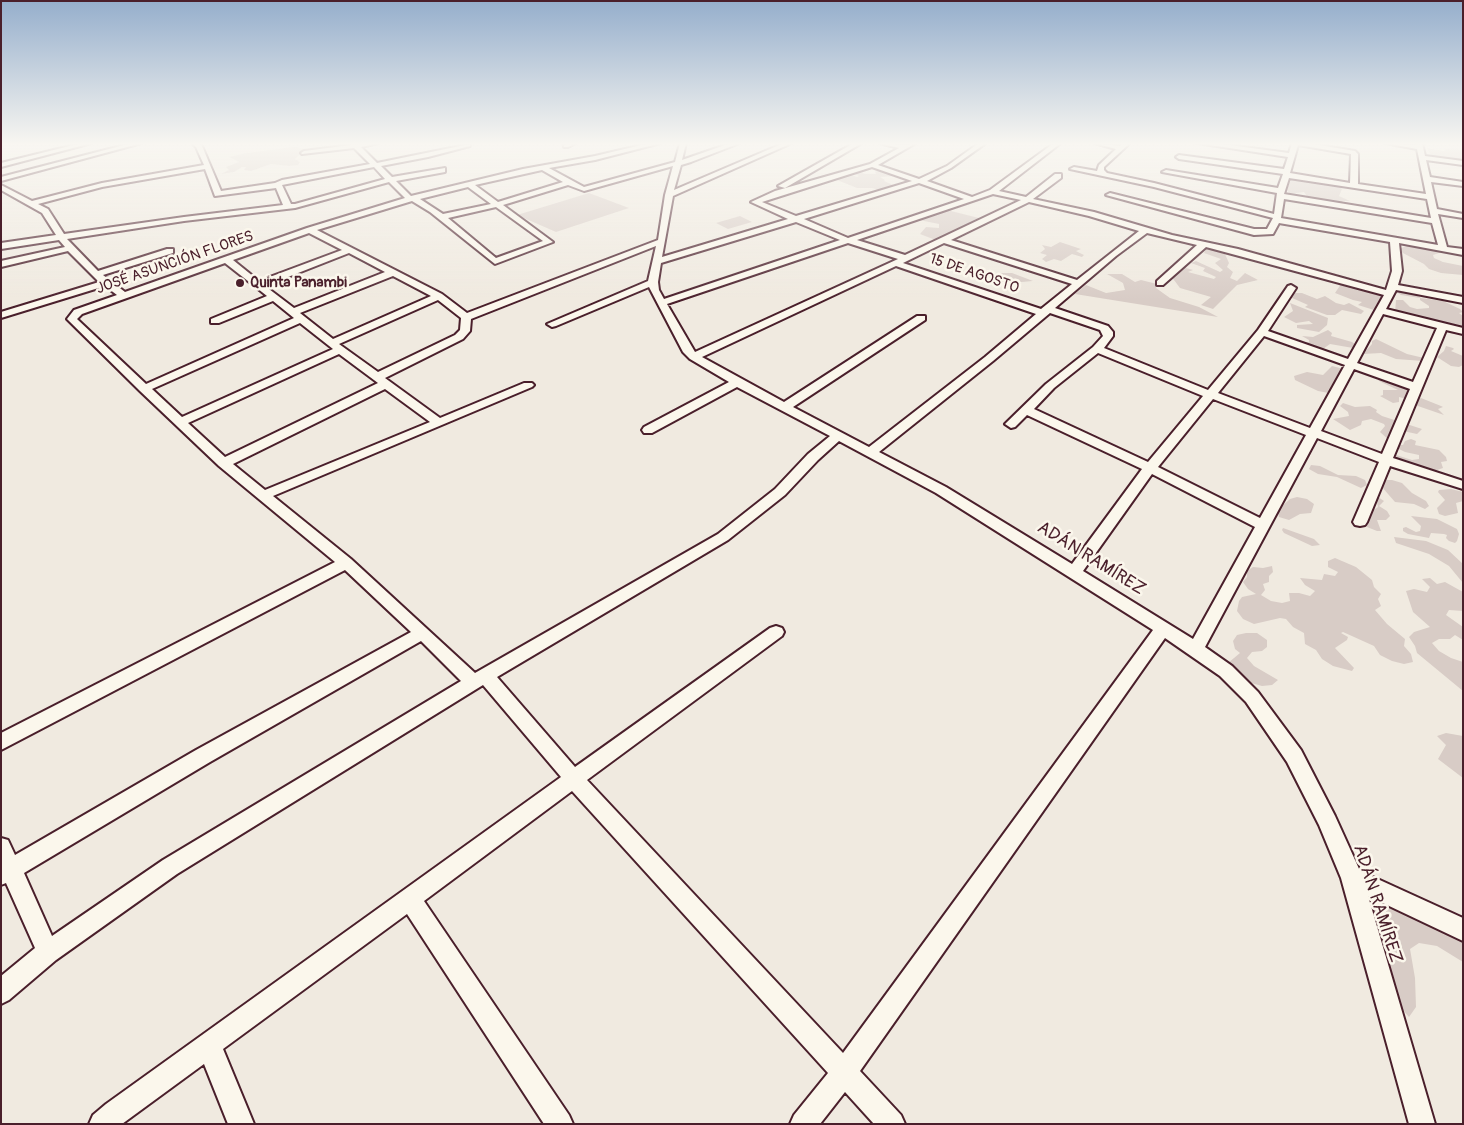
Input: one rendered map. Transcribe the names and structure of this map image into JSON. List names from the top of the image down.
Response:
{
  "streets": {
    "street": ["JOSÉ ASUNCIÓN FLORES", "15 DE AGOSTO", "ADÁN RAMÍREZ"]
  },
  "places": ["Quinta Panambi"]
}
